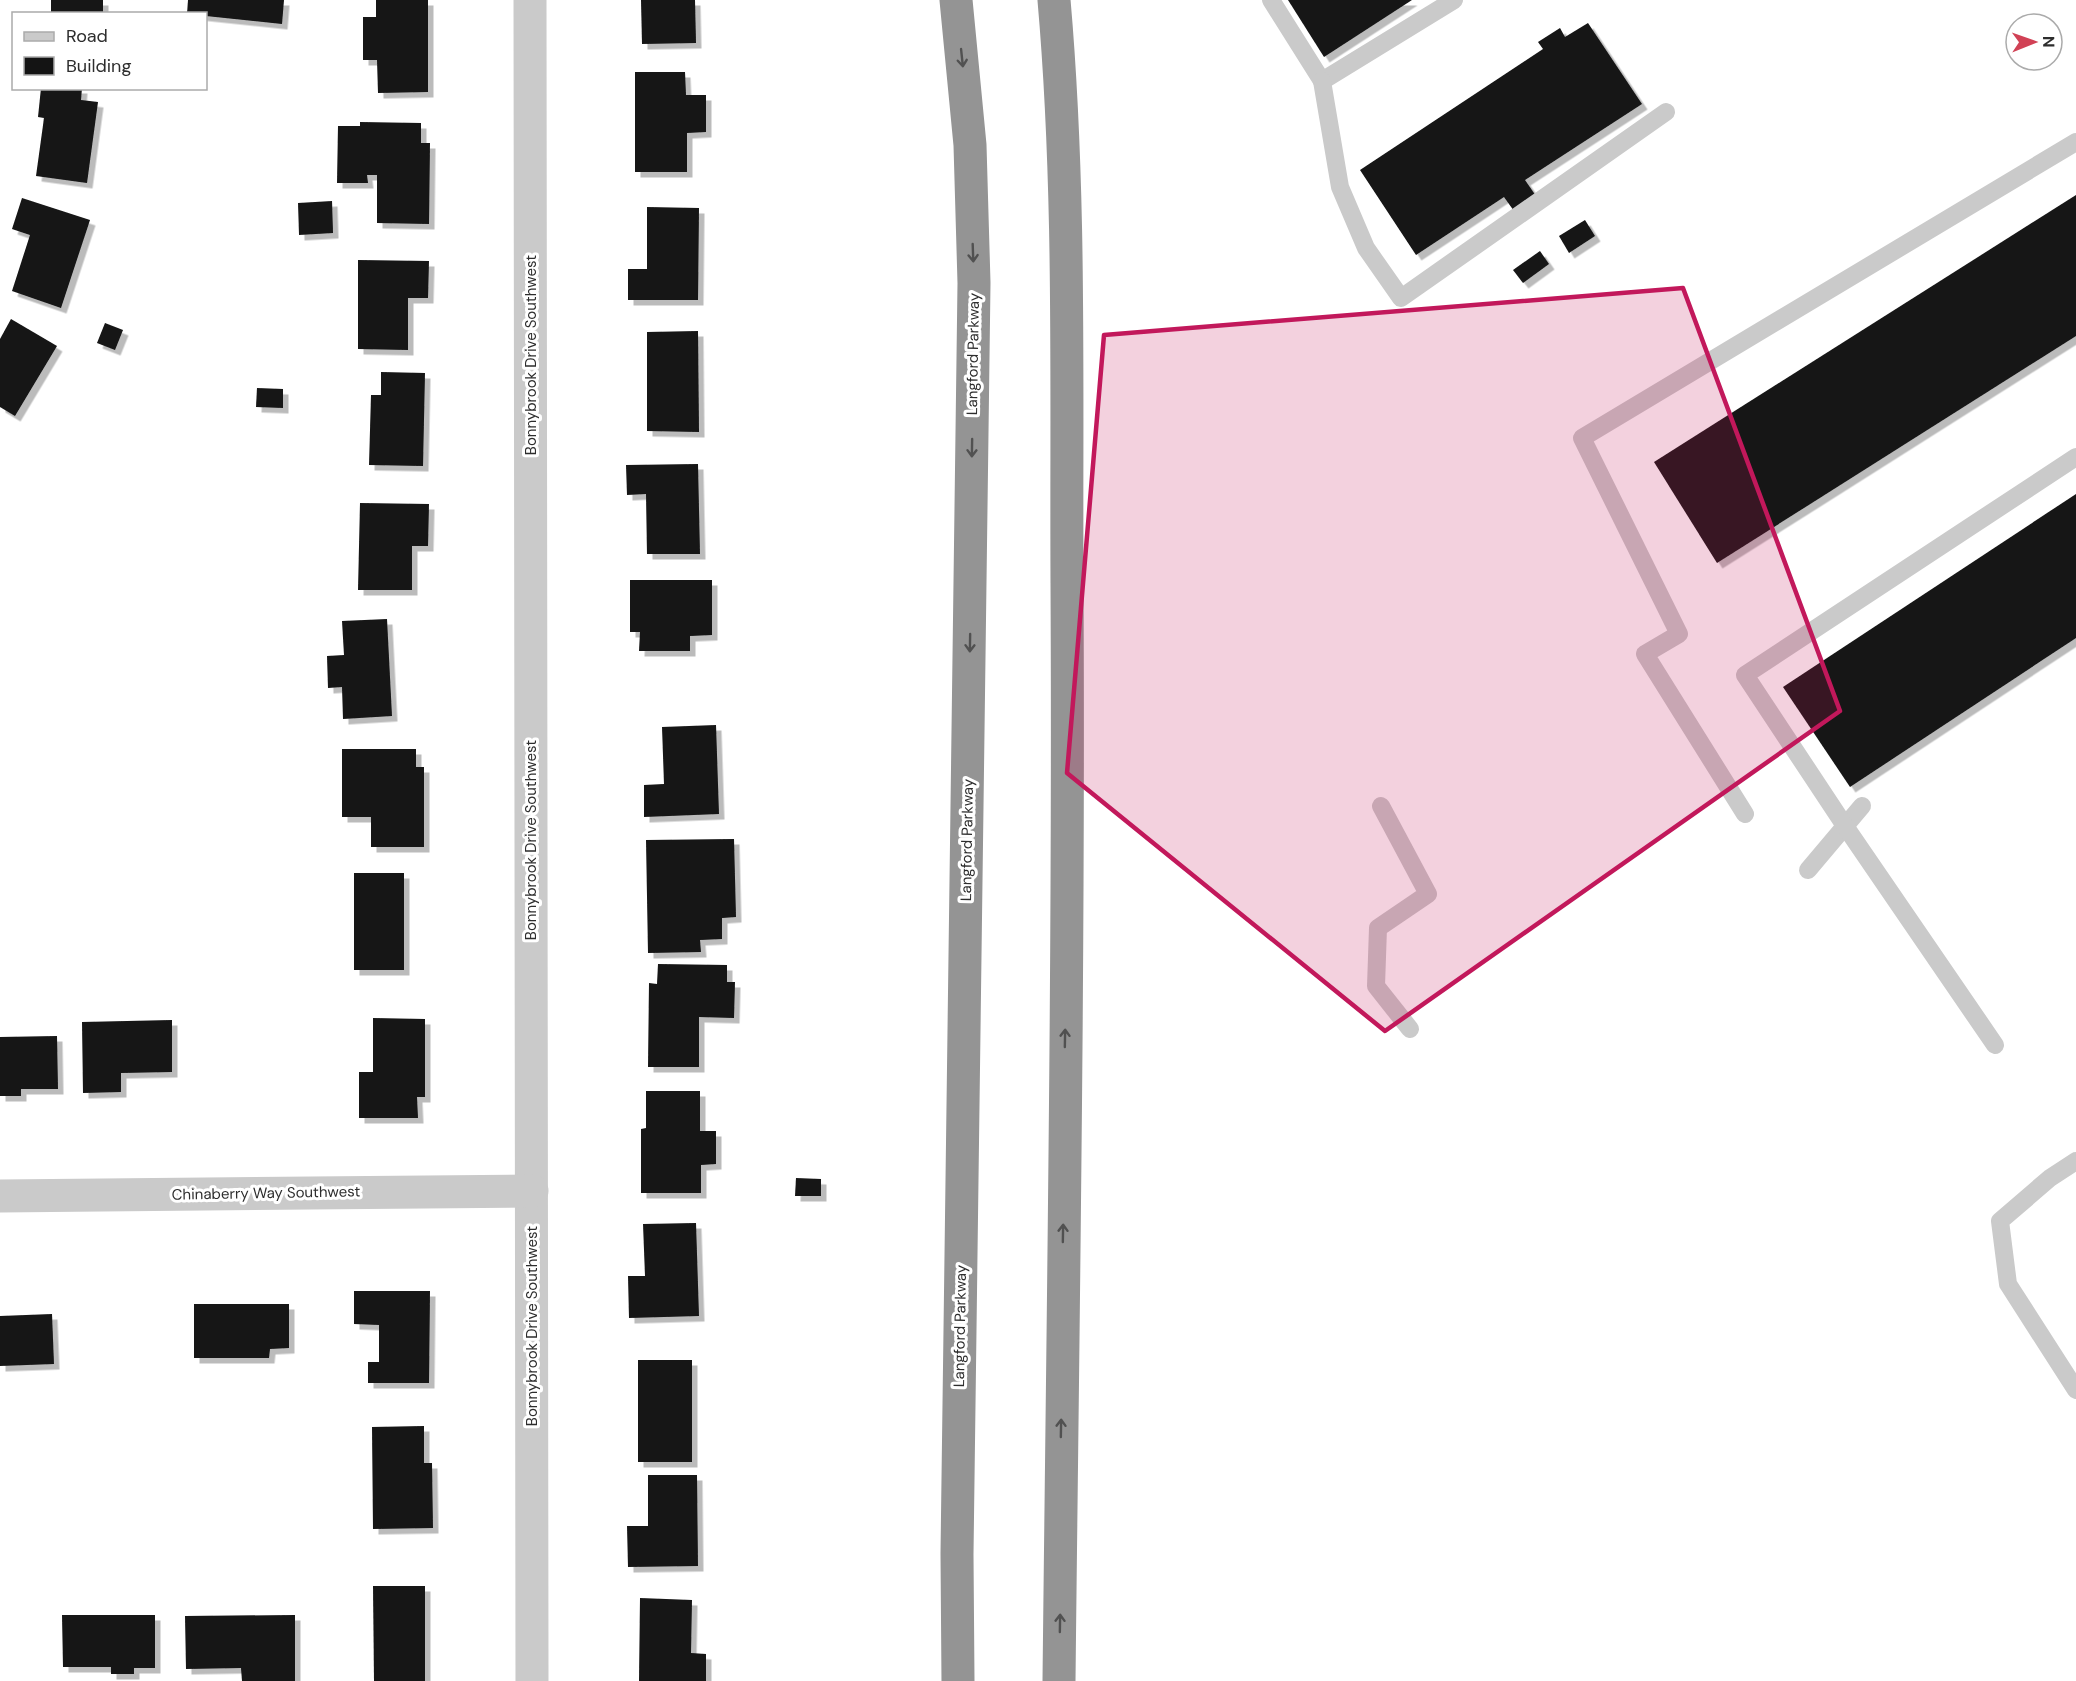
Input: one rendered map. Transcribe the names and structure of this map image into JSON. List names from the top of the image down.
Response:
{
  "streets": {
    "highway": ["Langford Parkway"],
    "street": ["Bonnybrook Drive Southwest", "Chinaberry Way Southwest"]
  },
  "crossings": [
    ["Bonnybrook Drive Southwest", "Chinaberry Way Southwest"]
  ],
  "legend": ["Road", "Building"],
  "north": "right"
}
